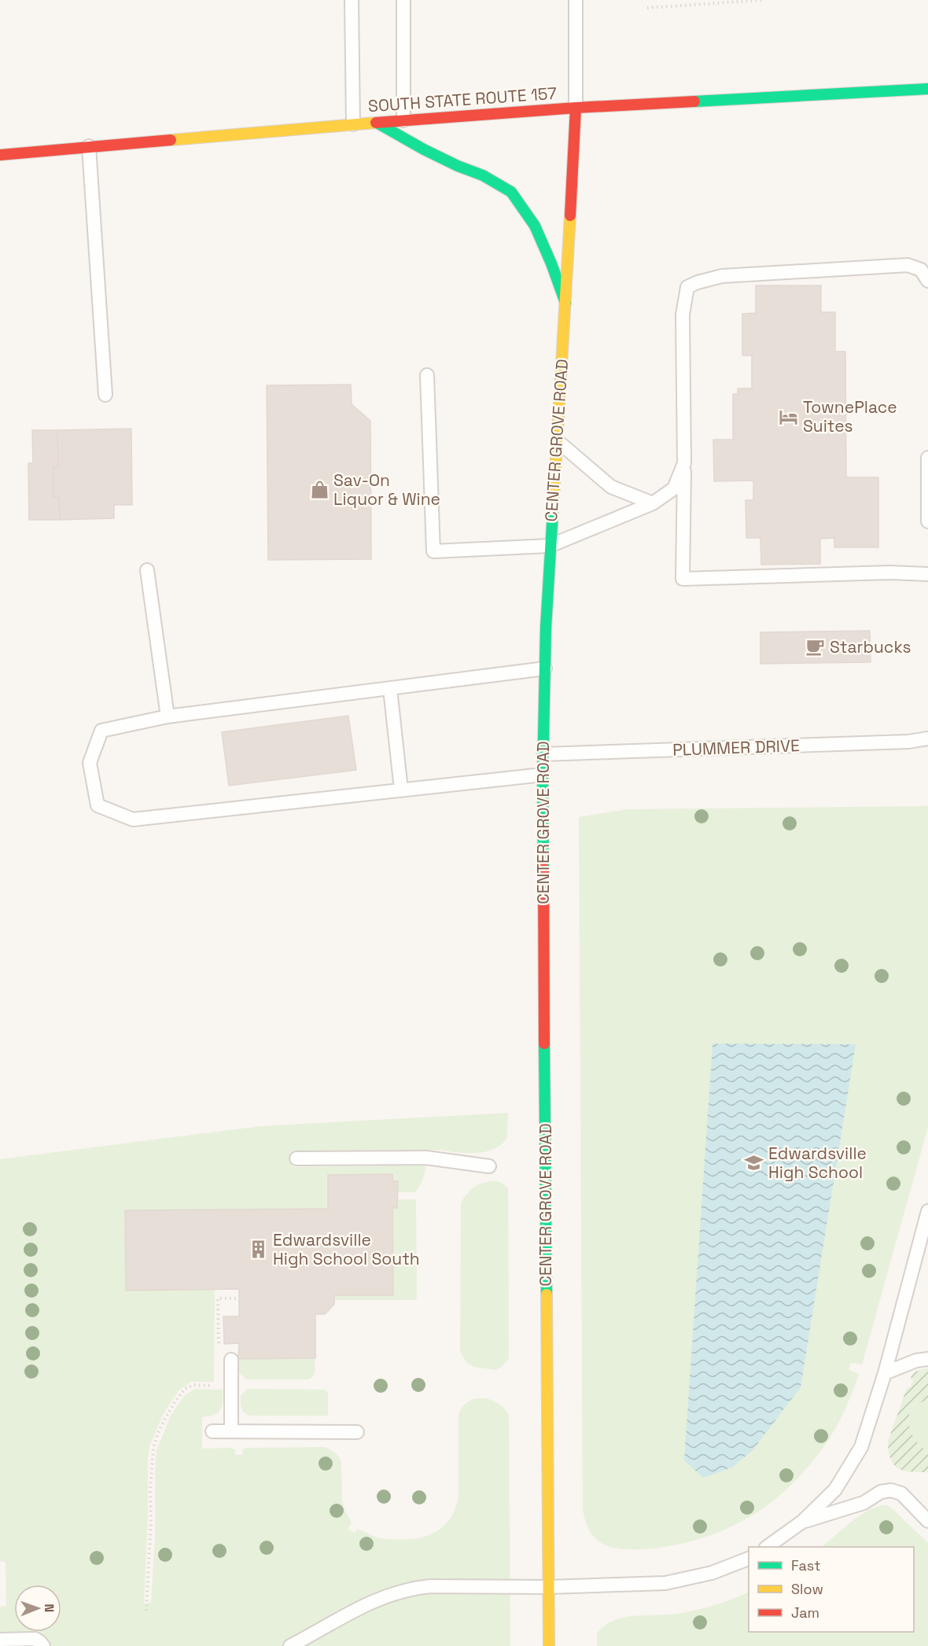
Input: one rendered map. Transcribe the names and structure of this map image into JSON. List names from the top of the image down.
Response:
{
  "streets": {
    "street": ["SOUTH STATE ROUTE 157", "CENTER GROVE ROAD"],
    "lane": ["PLUMMER DRIVE"]
  },
  "crossings": [
    ["SOUTH STATE ROUTE 157", "CENTER GROVE ROAD"],
    ["CENTER GROVE ROAD", "PLUMMER DRIVE"]
  ],
  "places": {
    "hotel": ["TownePlace Suites"],
    "shop": ["Sav-On Liquor & Wine"],
    "cafe": ["Starbucks"],
    "school or university": ["Edwardsville High School"],
    "building": ["Edwardsville High School South"]
  },
  "legend": ["Fast", "Slow", "Jam"],
  "north": "right"
}
